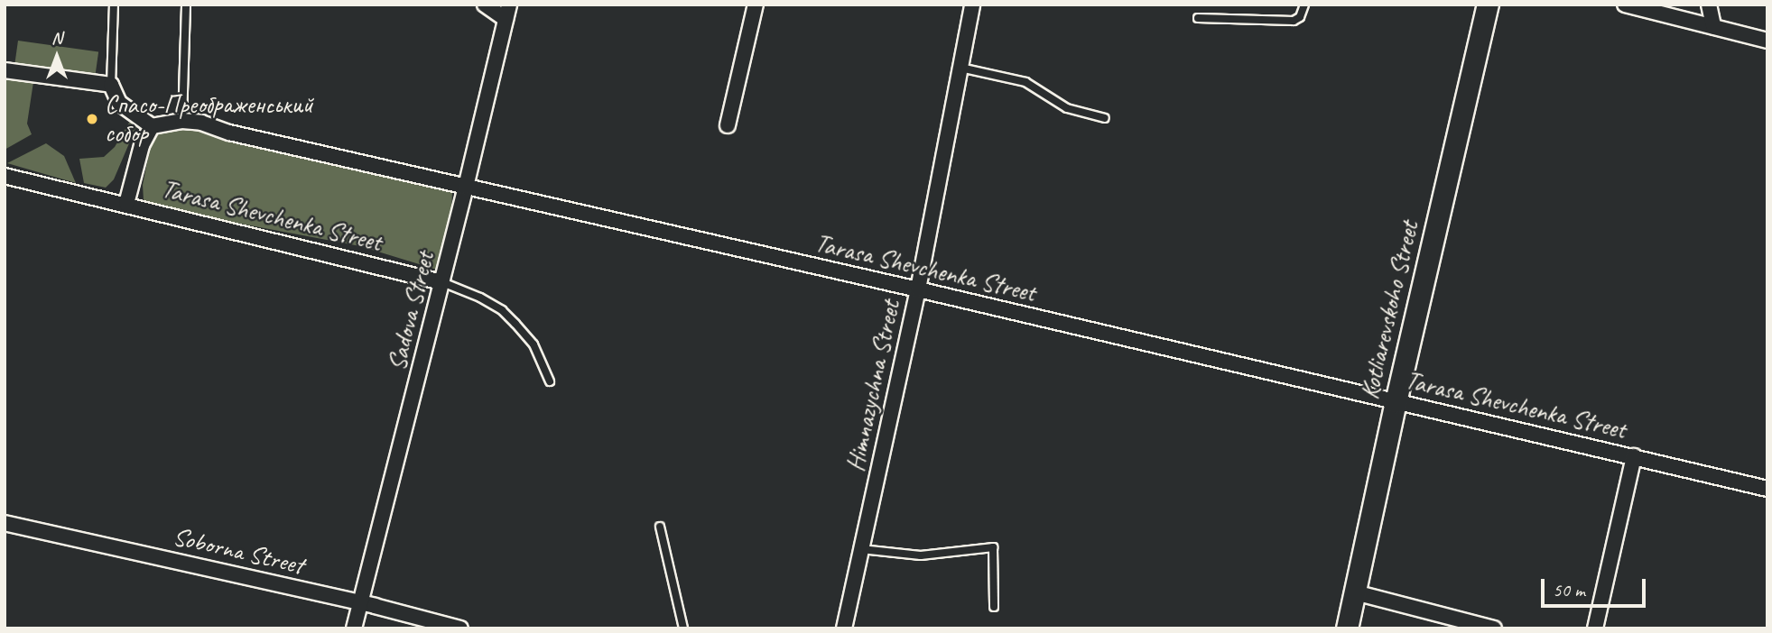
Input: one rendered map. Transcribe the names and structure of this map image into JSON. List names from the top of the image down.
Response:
{
  "streets": {
    "main road": ["Kotliarevskoho Street"],
    "street": [
      "Tarasa Shevchenka Street",
      "Sadova Street",
      "Himnazychna Street",
      "Soborna Street"
    ]
  },
  "crossings": [
    ["Tarasa Shevchenka Street", "Kotliarevskoho Street"],
    ["Tarasa Shevchenka Street", "Sadova Street"],
    ["Tarasa Shevchenka Street", "Himnazychna Street"],
    ["Sadova Street", "Soborna Street"]
  ],
  "places": ["Спасо-Преображенський собор"],
  "scale_bar": "50 m",
  "north": "top"
}
